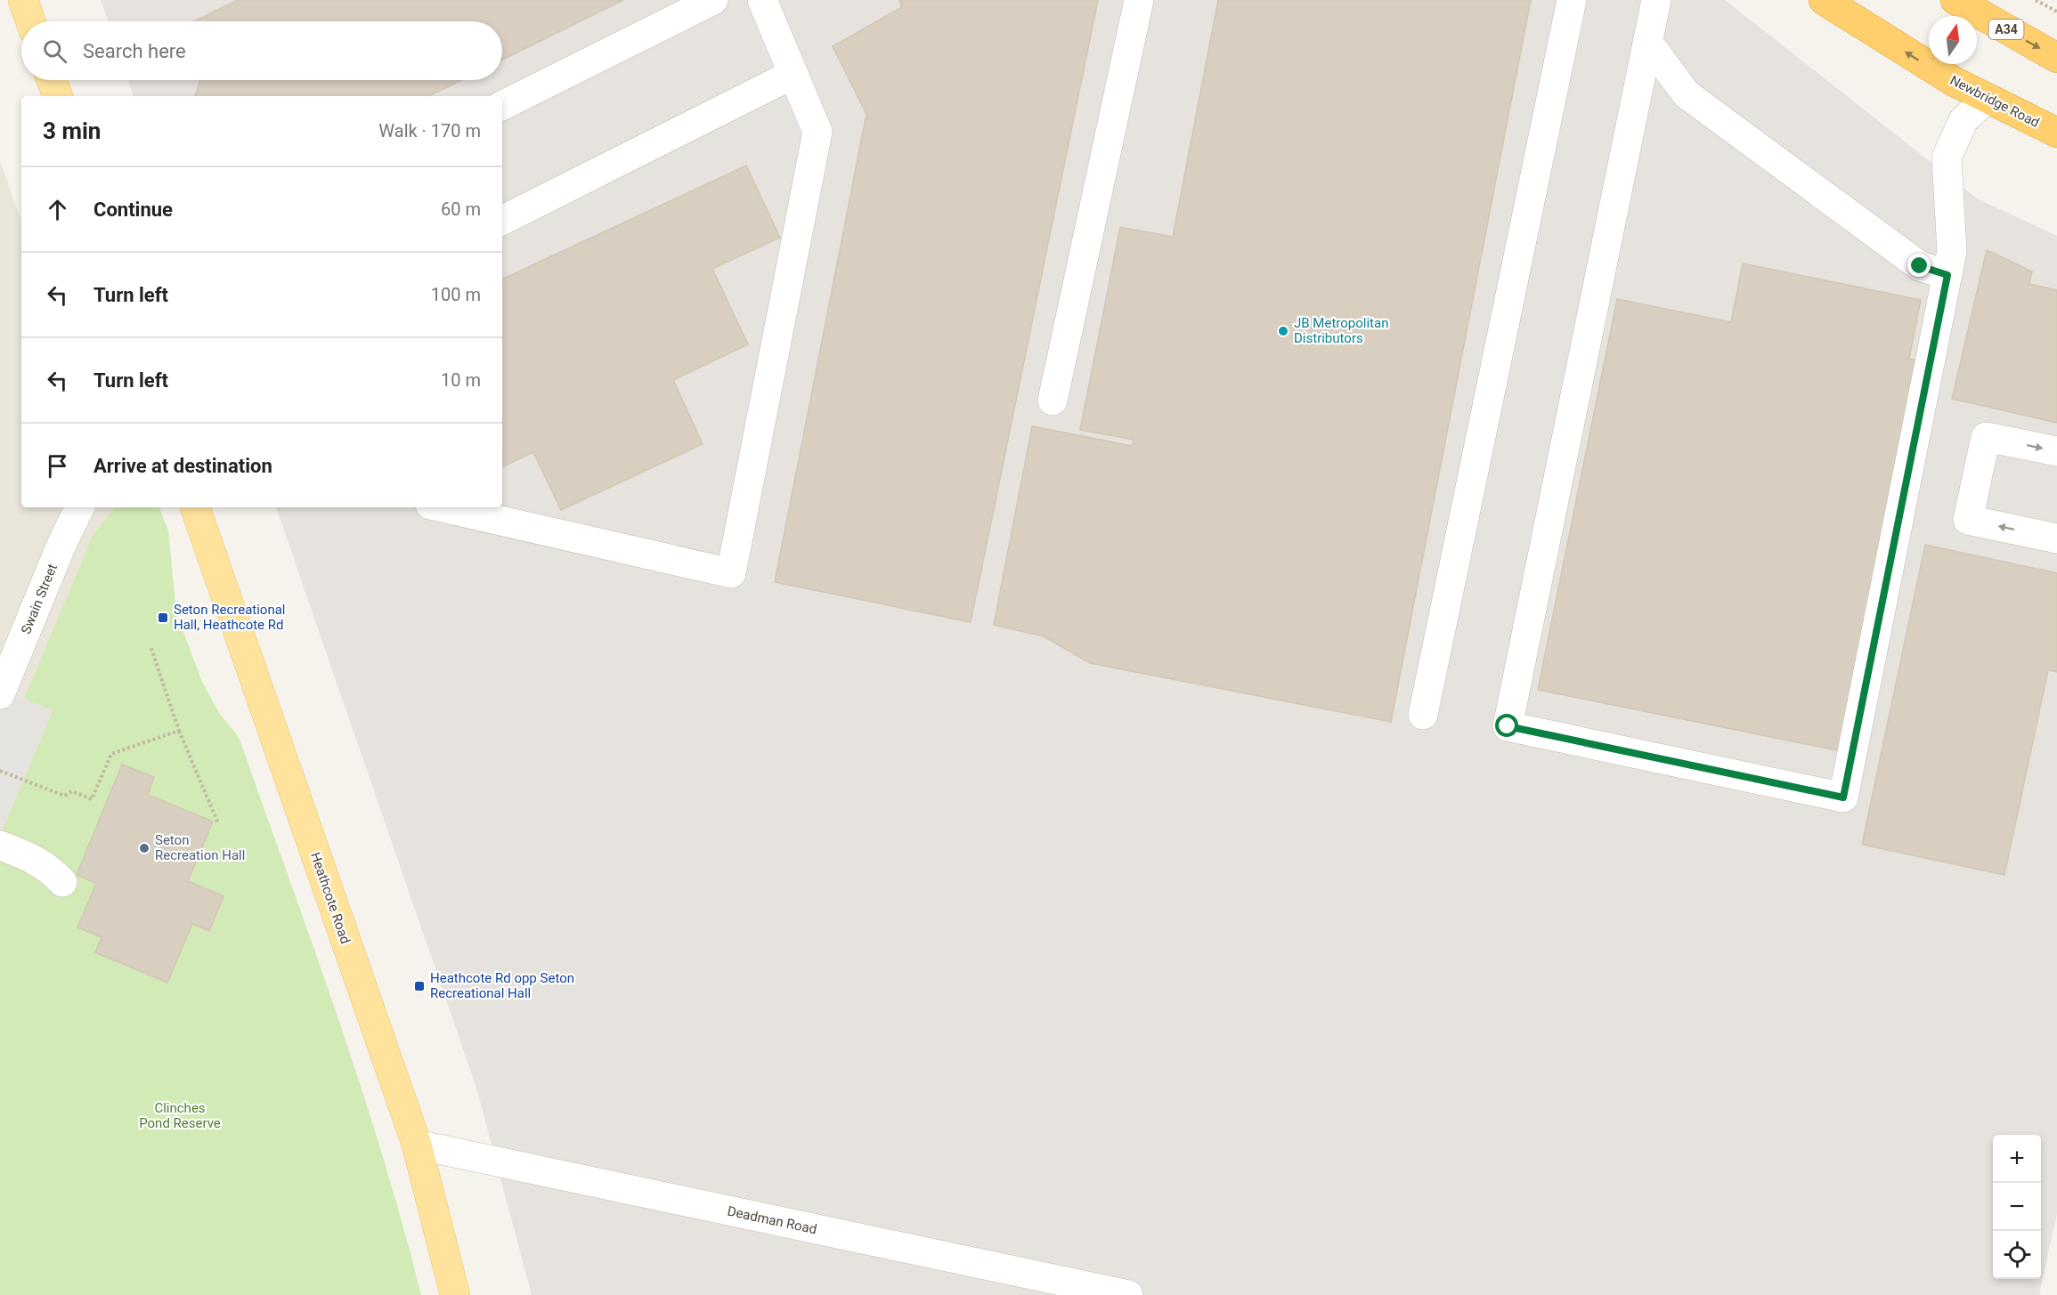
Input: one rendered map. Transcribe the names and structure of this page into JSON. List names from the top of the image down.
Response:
{
  "streets": {
    "highway": ["A34", "Newbridge Road"],
    "main road": ["Heathcote Road"],
    "street": ["Swain Street", "Deadman Road"]
  },
  "crossings": [
    ["Heathcote Road", "Deadman Road"]
  ],
  "parks": ["Clinches Pond Reserve"],
  "places": {
    "other": ["JB Metropolitan Distributors", "Seton Recreation Hall"],
    "transit": ["Seton Recreational Hall, Heathcote Rd", "Heathcote Rd opp Seton Recreational Hall"]
  },
  "north": "top",
  "page": {
    "search": "Search here",
    "heading": ["3 min", "Walk · 170 m"],
    "list": [
      ["Continue", "60 m"],
      ["Turn left", "100 m"],
      ["Turn left", "10 m"],
      "Arrive at destination"
    ],
    "map_buttons": ["+", "−"]
  }
}
